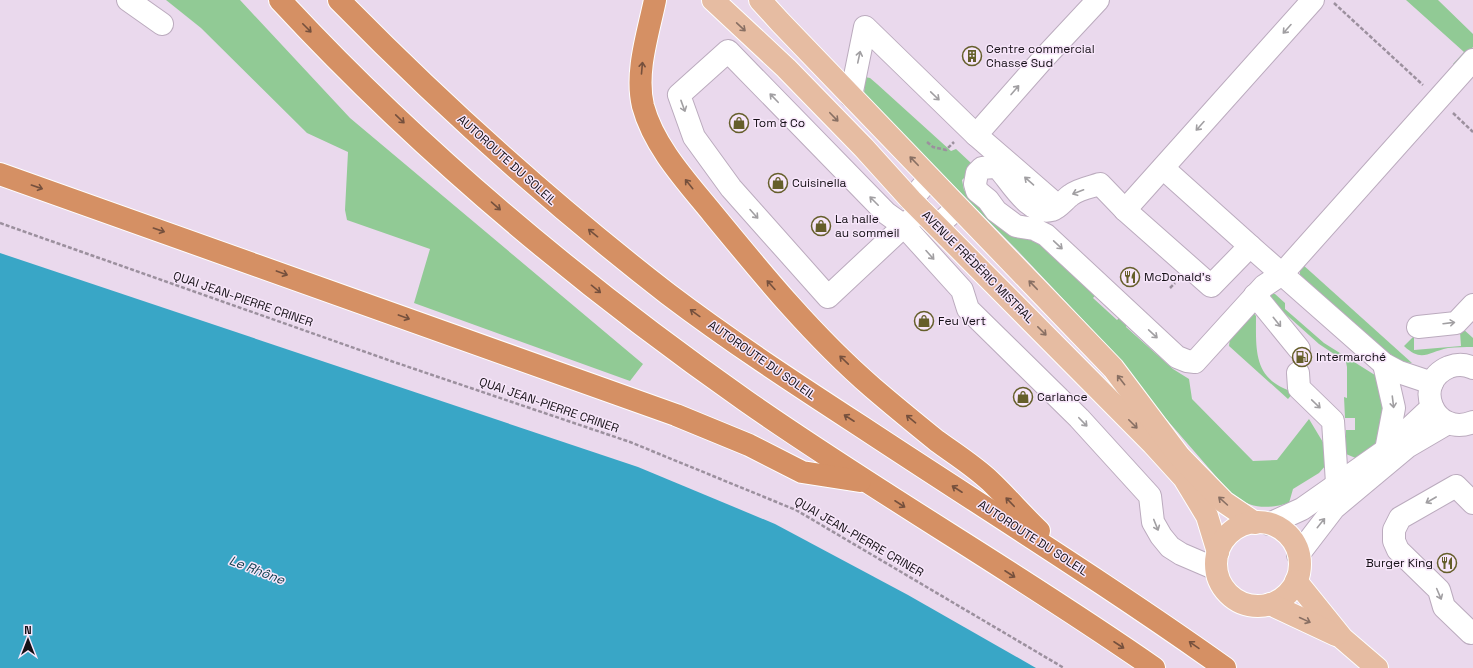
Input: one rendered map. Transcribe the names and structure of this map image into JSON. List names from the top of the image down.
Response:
{
  "streets": {
    "highway": ["AUTOROUTE DU SOLEIL"],
    "main road": ["AVENUE FRÉDÉRIC MISTRAL"],
    "path": ["QUAI JEAN-PIERRE CRINER"]
  },
  "water": ["Le Rhône"],
  "places": {
    "building": ["Centre commercial Chasse Sud"],
    "shop": [
      "Tom & Co",
      "Cuisinella",
      "La halle au sommeil",
      "Feu Vert",
      "Carlance"
    ],
    "restaurant": ["McDonald's", "Burger King"],
    "fuel station": ["Intermarché"]
  },
  "north": "top"
}
